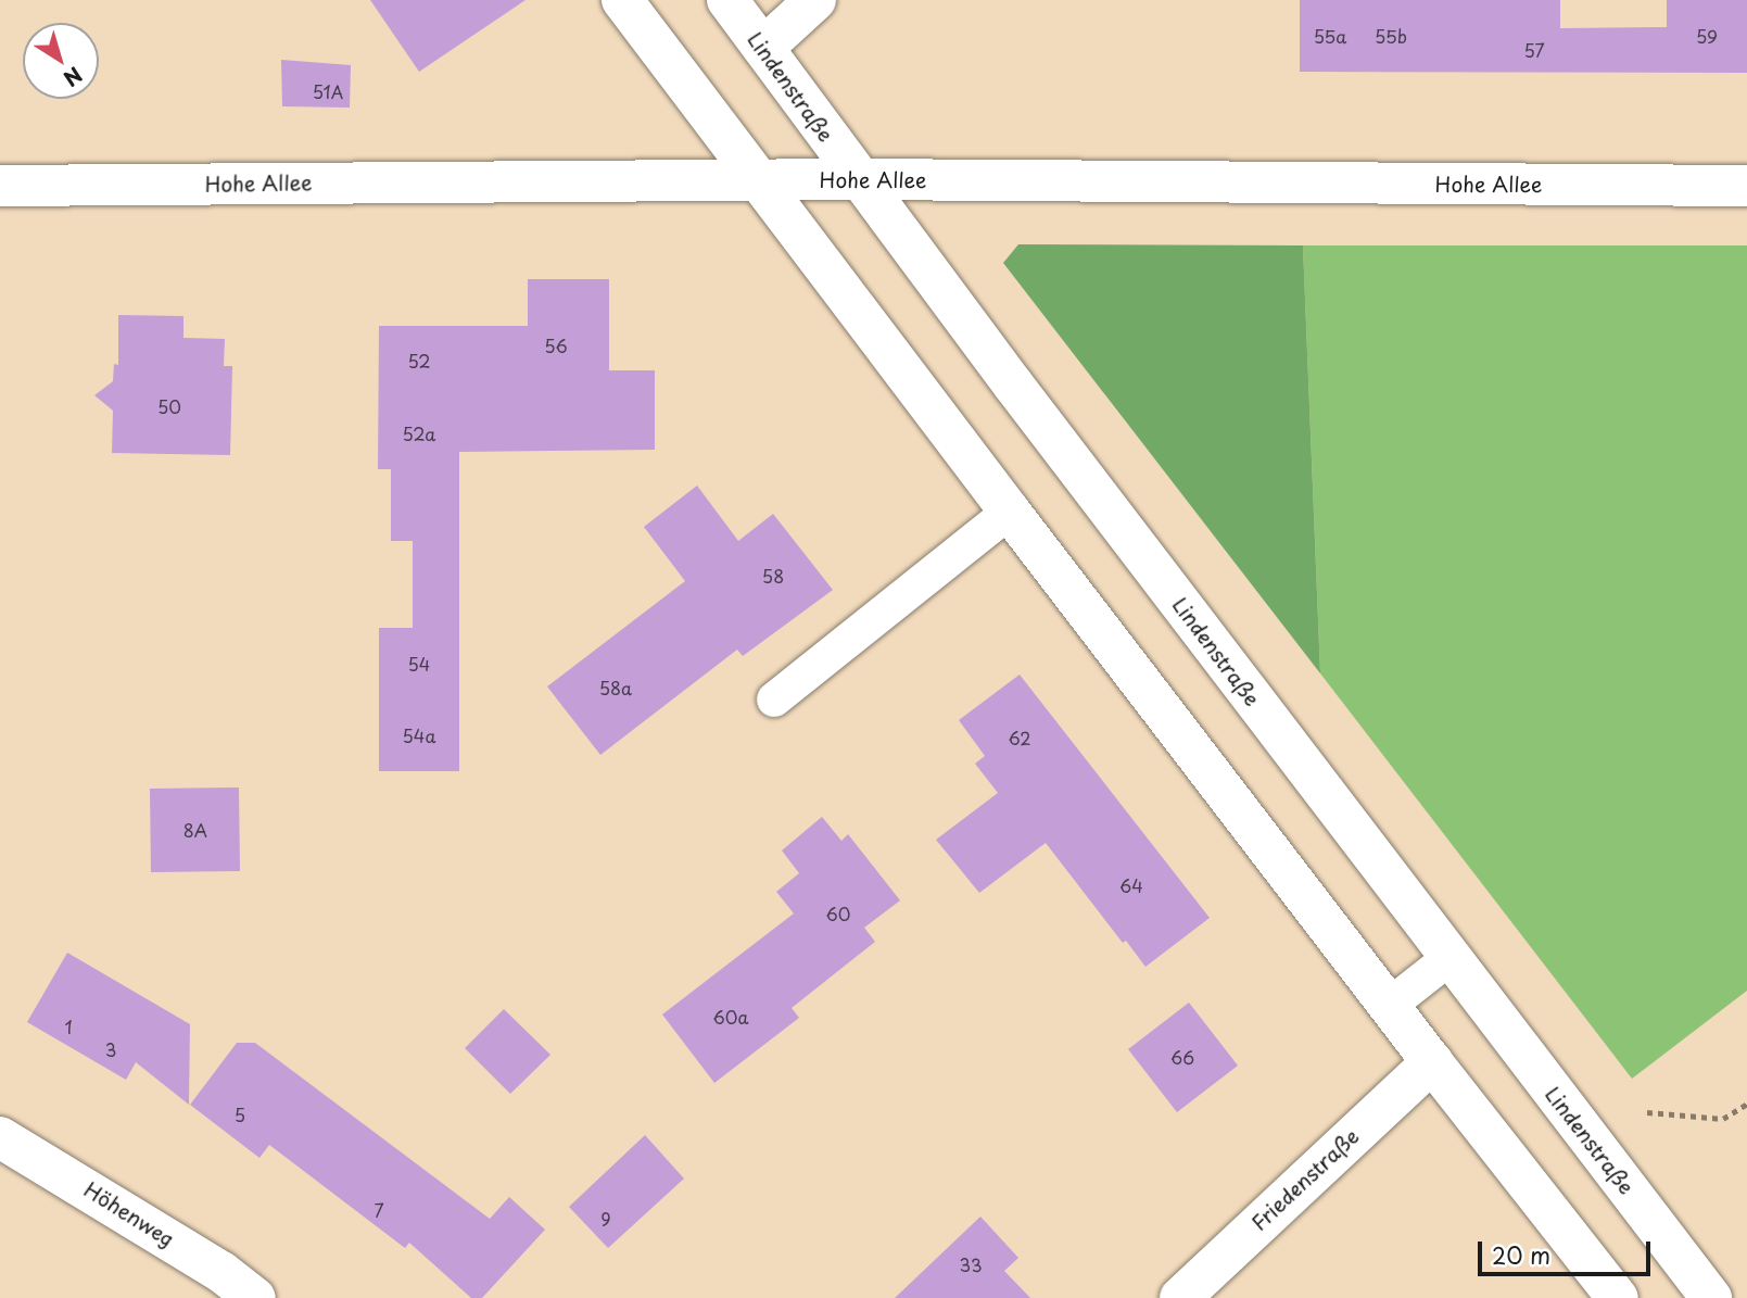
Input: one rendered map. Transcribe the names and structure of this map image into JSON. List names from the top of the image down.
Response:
{
  "streets": {
    "street": [
      "Lindenstraße",
      "Hohe Allee",
      "Friedenstraße",
      "Höhenweg"
    ]
  },
  "crossings": [
    ["Lindenstraße", "Hohe Allee"]
  ],
  "house_numbers": [
    "55a",
    "55b",
    "59",
    "57",
    "51A",
    "56",
    "52",
    "50",
    "52a",
    "58",
    "54",
    "58a",
    "54a",
    "62",
    "8A",
    "64",
    "60",
    "60a",
    "1",
    "3",
    "66",
    "5",
    "7",
    "9",
    "33"
  ],
  "scale_bar": "20 m",
  "north": "bottom right"
}
